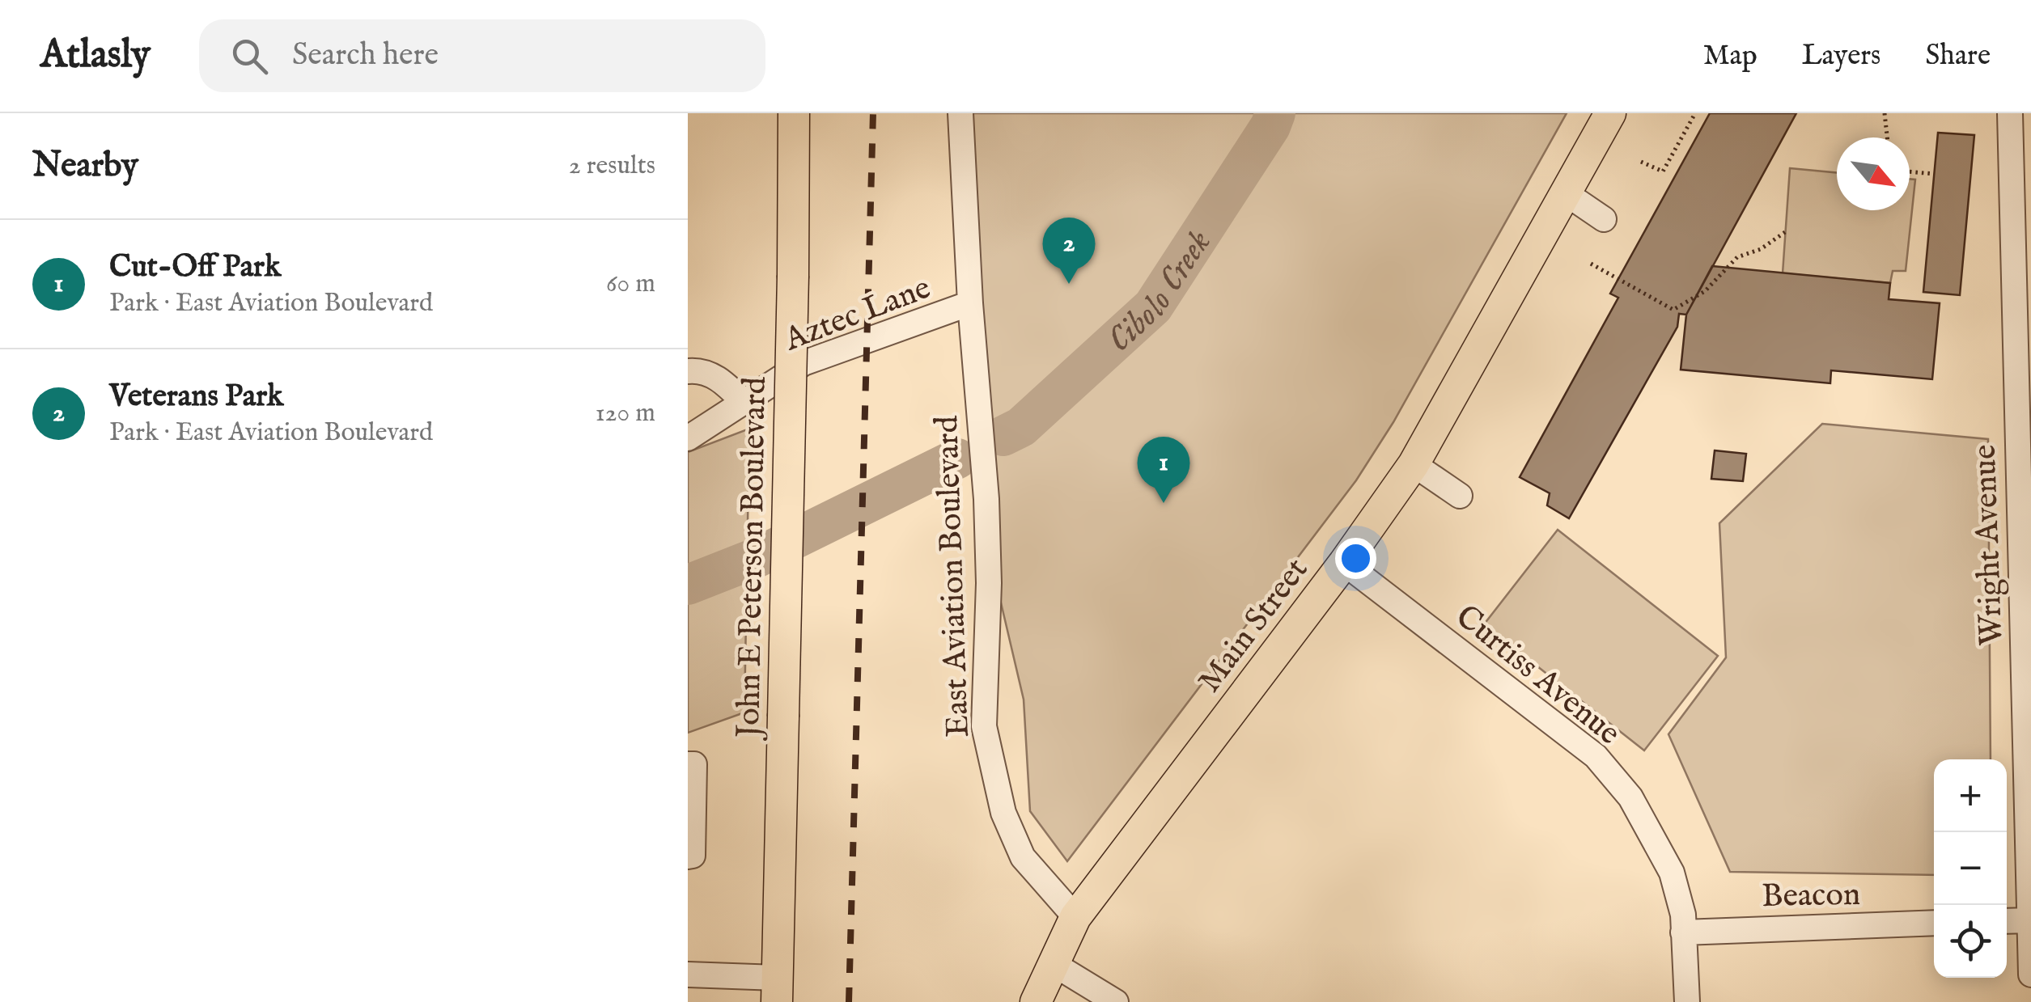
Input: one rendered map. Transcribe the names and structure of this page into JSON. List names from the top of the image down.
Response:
{
  "streets": {
    "main road": ["John E Peterson Boulevard", "Main Street"],
    "street": [
      "Aztec Lane",
      "Wright Avenue",
      "East Aviation Boulevard",
      "Curtiss Avenue",
      "Beacon"
    ]
  },
  "crossings": [
    ["Aztec Lane", "East Aviation Boulevard"],
    ["East Aviation Boulevard", "Main Street"],
    ["Main Street", "Curtiss Avenue"],
    ["Curtiss Avenue", "Beacon"]
  ],
  "water": ["Cibolo Creek"],
  "north": "bottom right",
  "page": {
    "header": "Atlasly",
    "search": "Search here",
    "nav": ["Map", "Layers", "Share"],
    "heading": ["Nearby", "2 results"],
    "pins": ["2", "1"],
    "list": [
      {
        "mark": "1",
        "name": "Cut-Off Park",
        "note": "Park · East Aviation Boulevard",
        "value": "60 m"
      },
      {
        "mark": "2",
        "name": "Veterans Park",
        "note": "Park · East Aviation Boulevard",
        "value": "120 m"
      }
    ],
    "map_buttons": ["+", "−"]
  }
}
